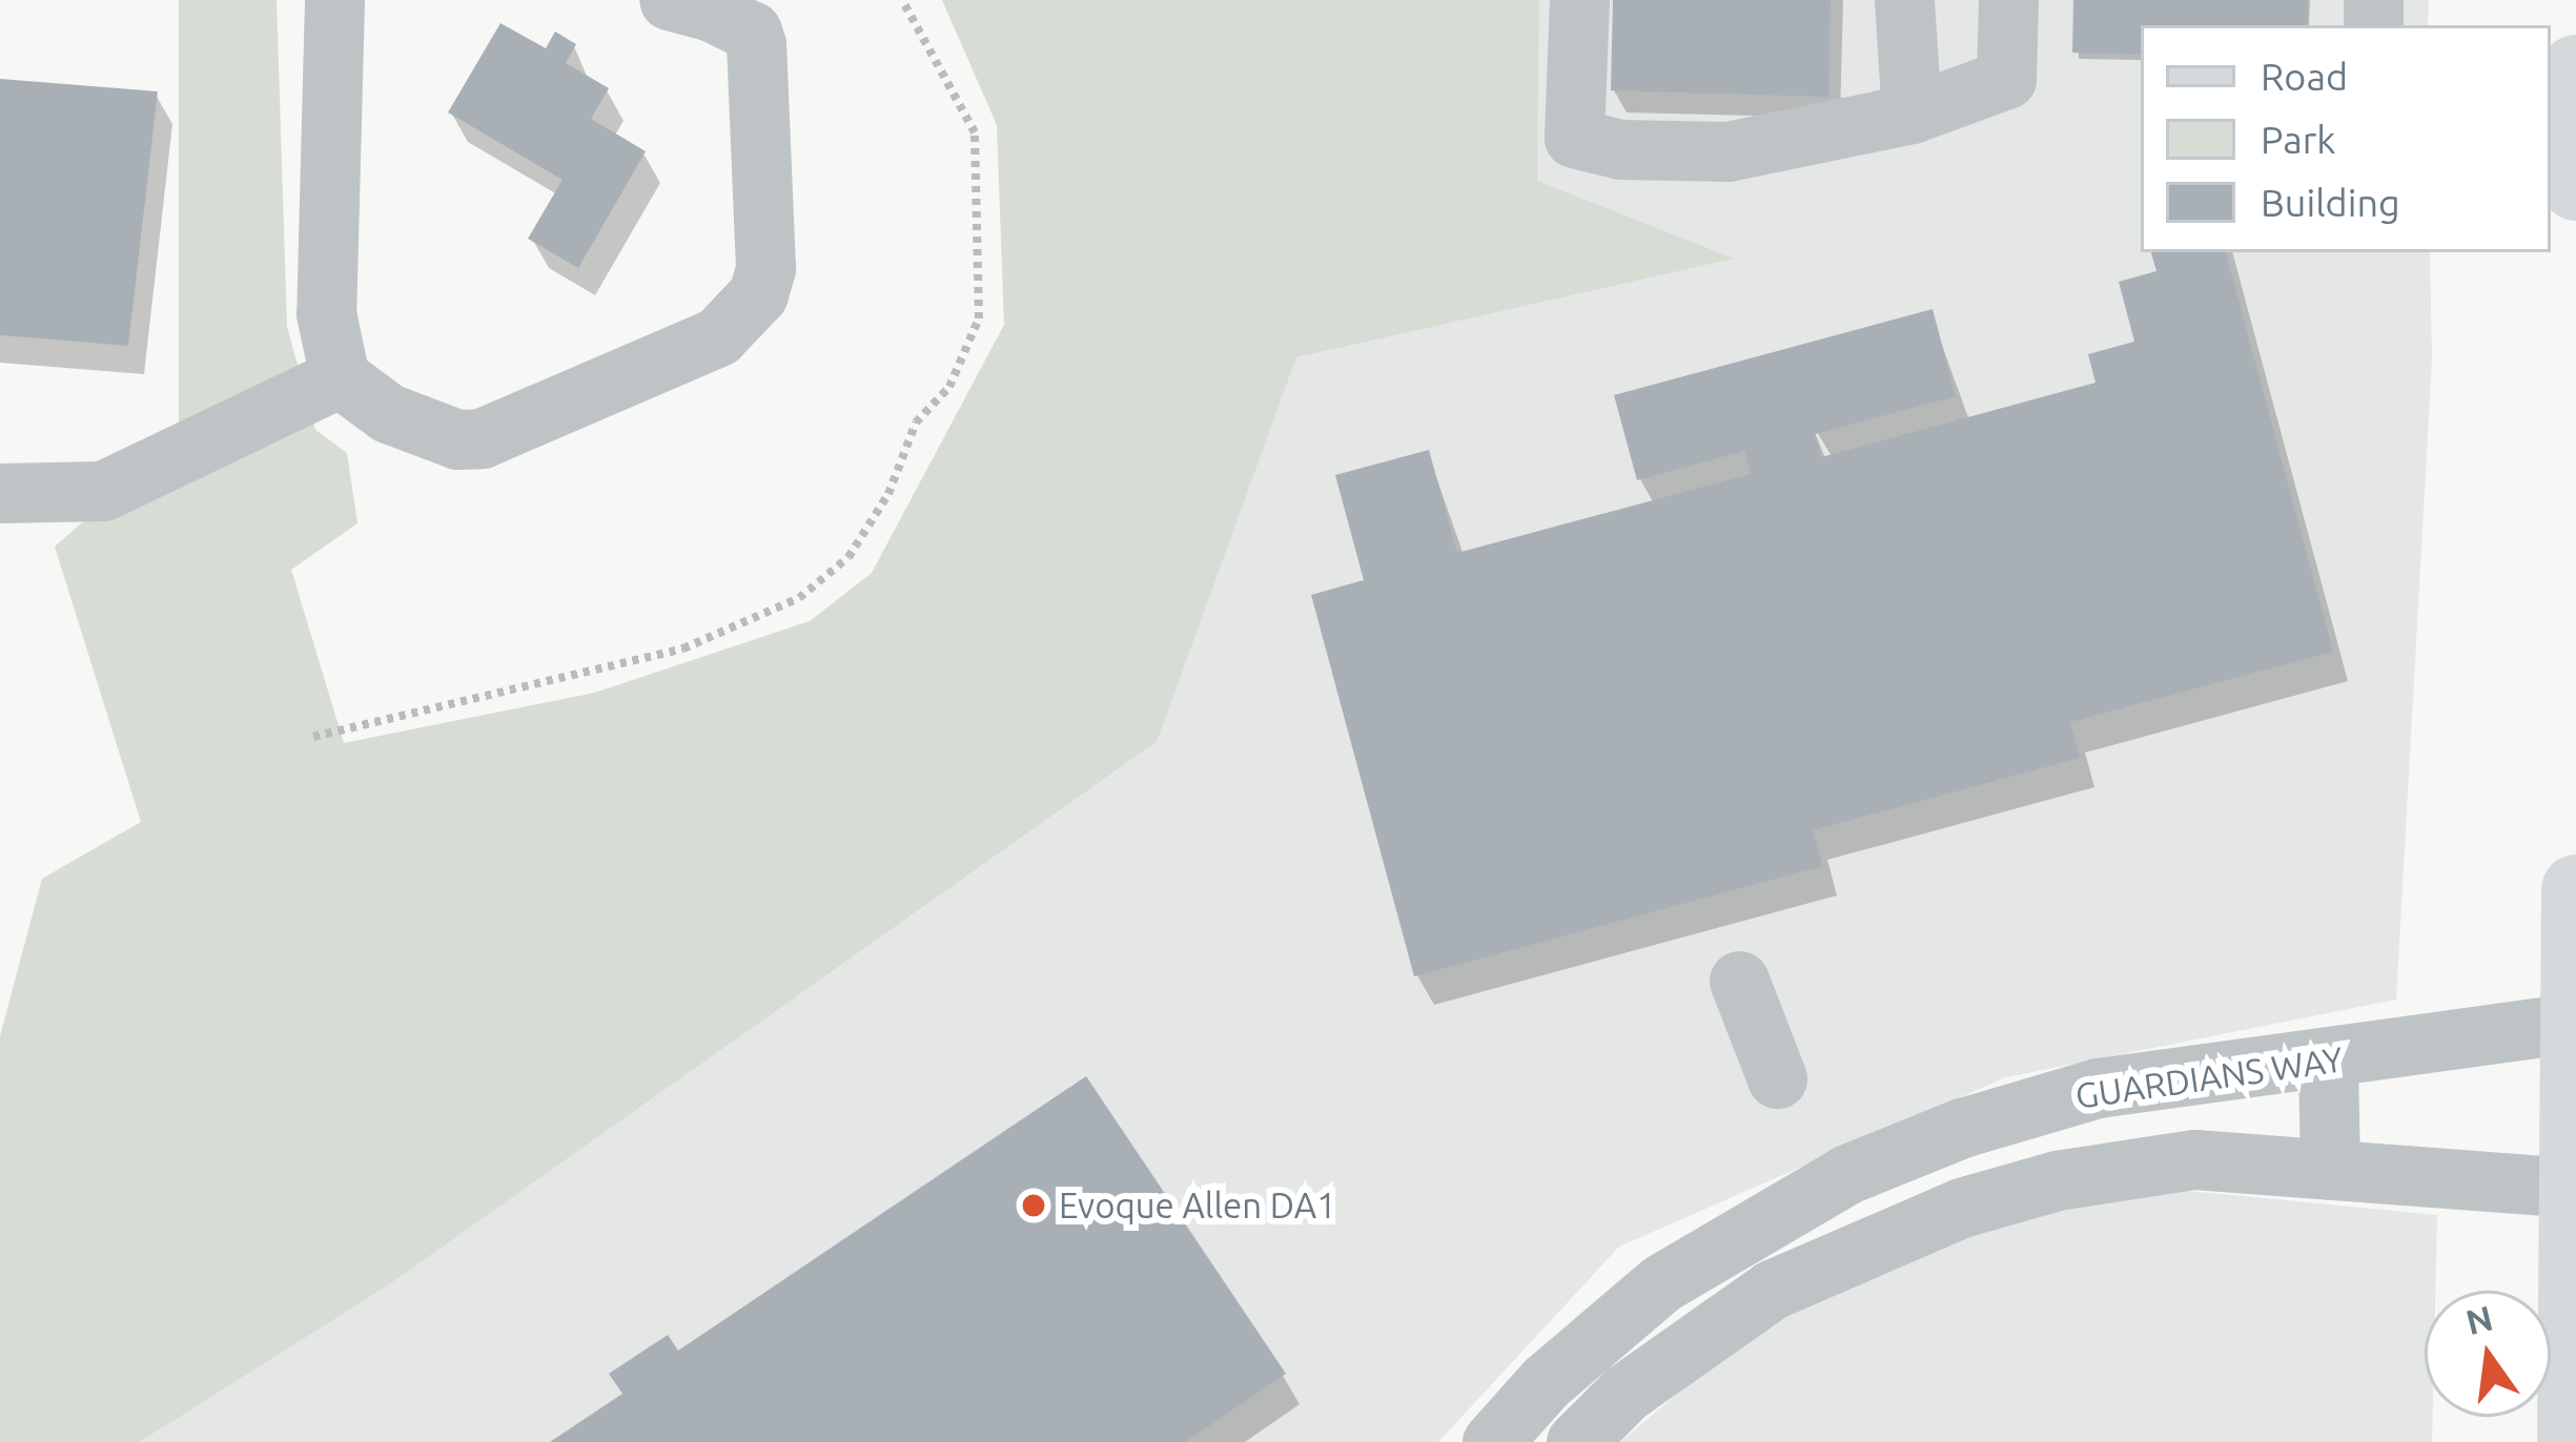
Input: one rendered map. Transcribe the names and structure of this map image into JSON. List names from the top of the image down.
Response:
{
  "streets": {
    "street": ["GUARDIANS WAY"]
  },
  "places": ["Evoque Allen DA1"],
  "legend": ["Road", "Park", "Building"],
  "north": "top"
}
